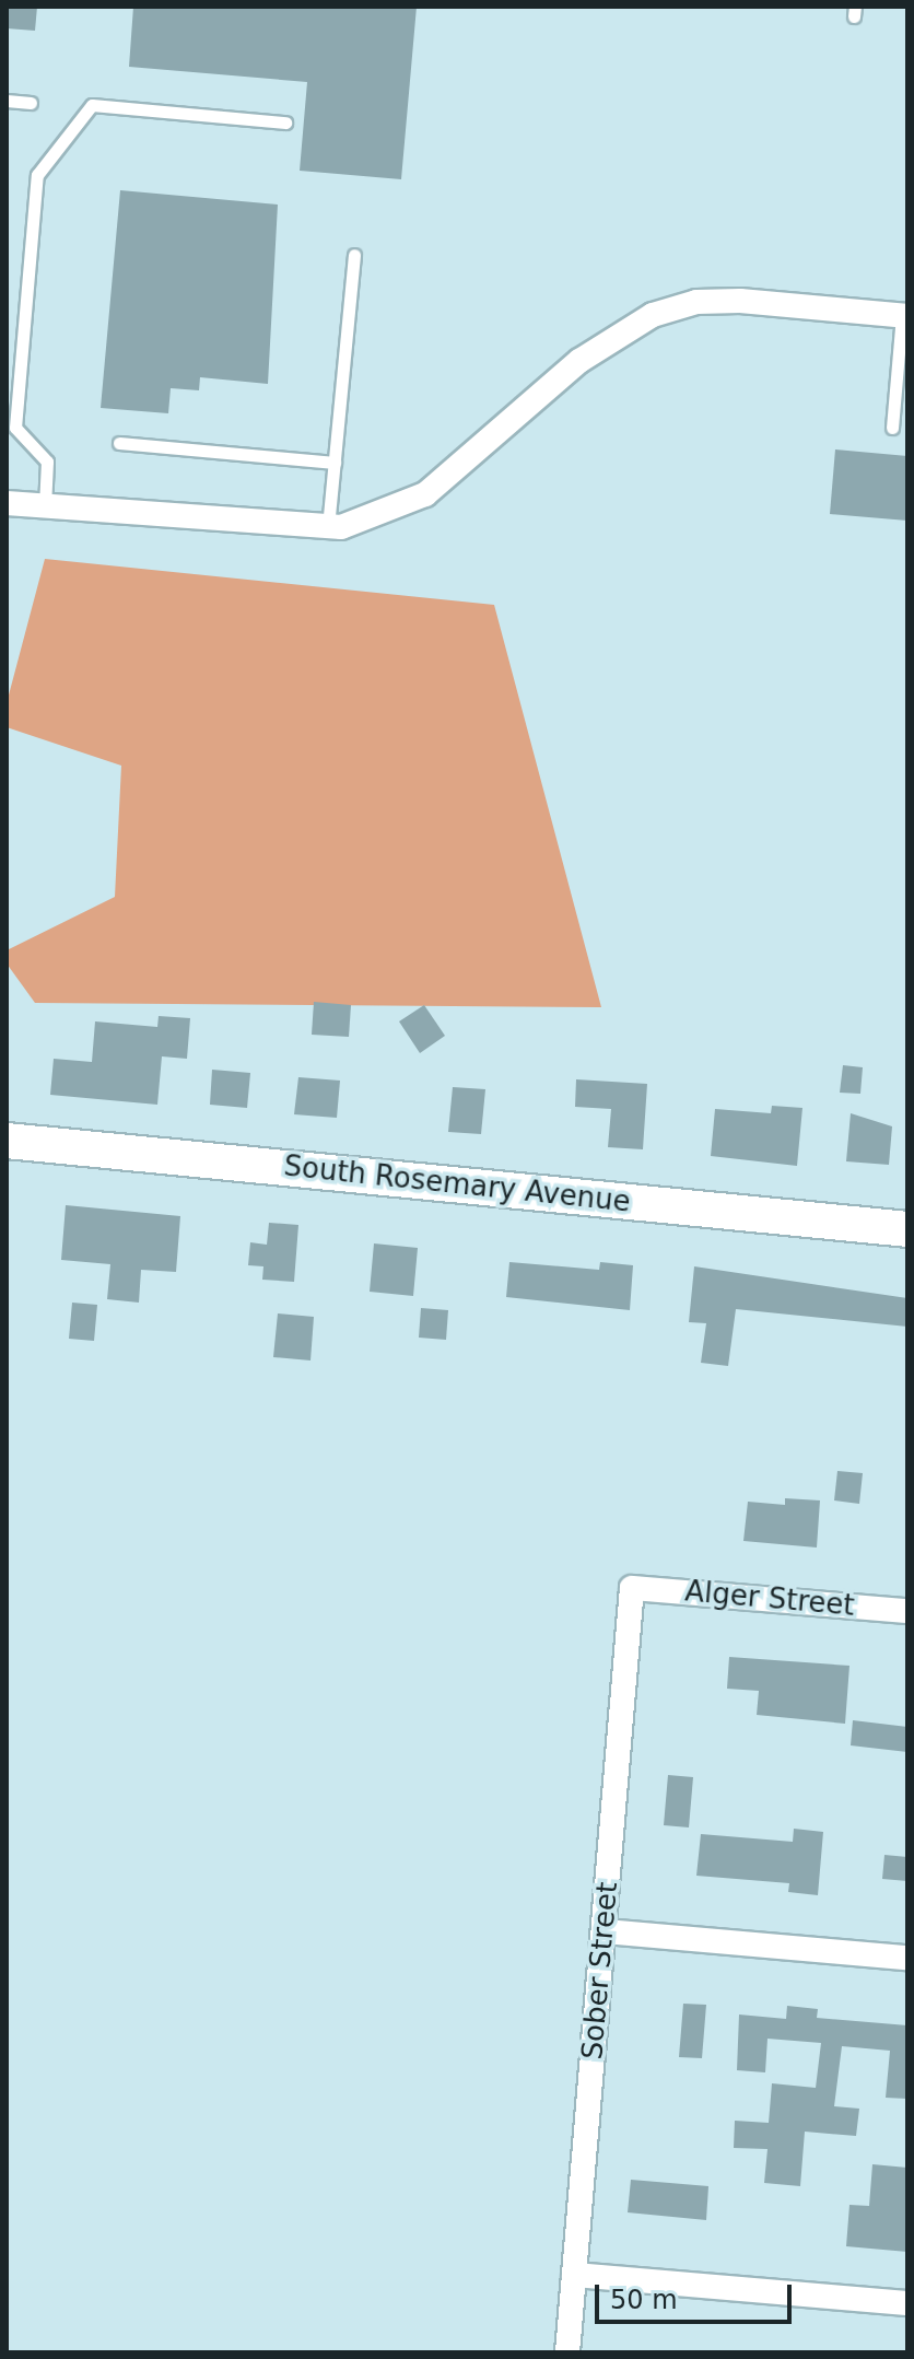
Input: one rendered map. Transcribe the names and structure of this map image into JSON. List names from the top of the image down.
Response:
{
  "streets": {
    "street": ["South Rosemary Avenue", "Alger Street", "Sober Street"]
  },
  "crossings": [
    ["Alger Street", "Sober Street"]
  ],
  "scale_bar": "50 m"
}
